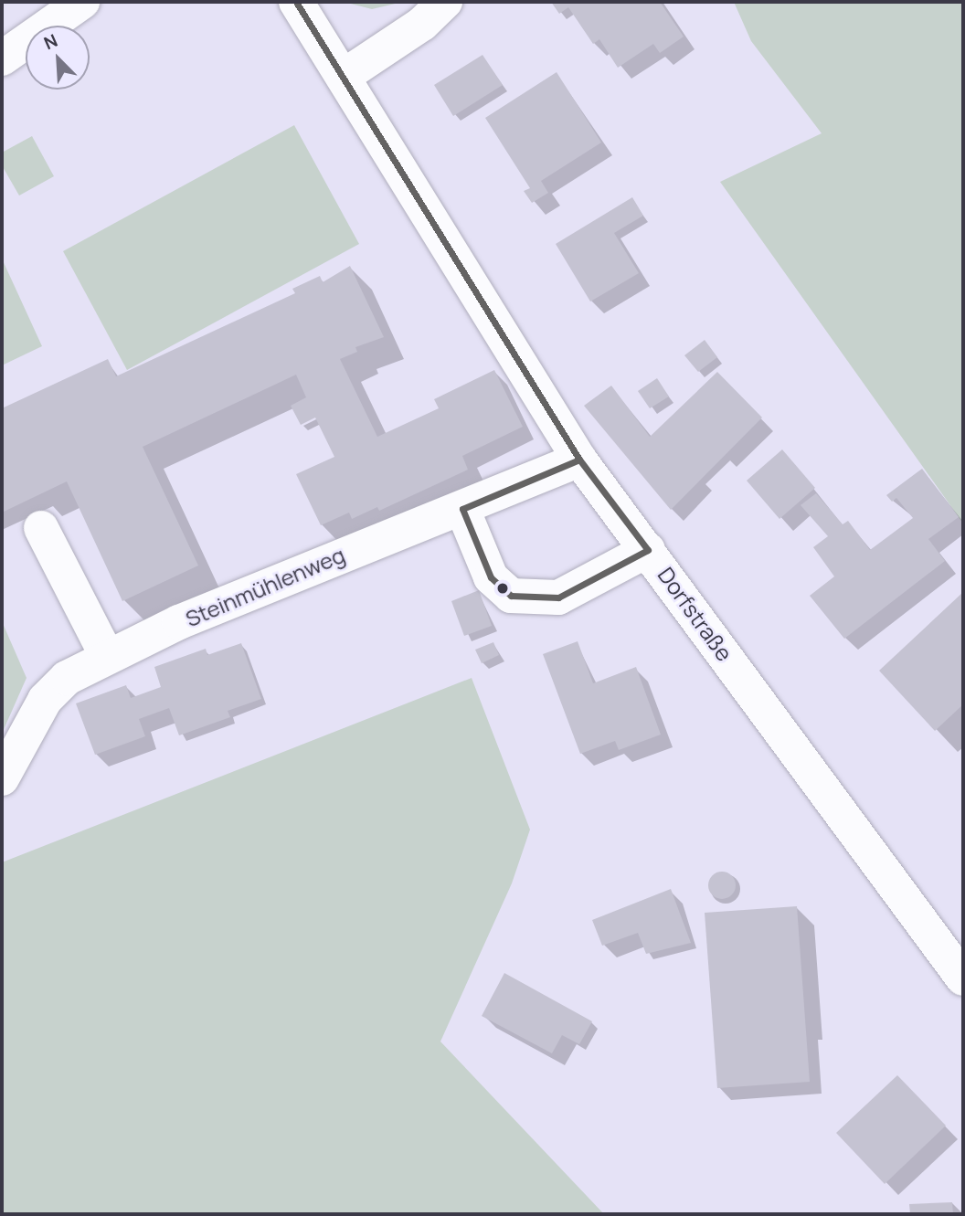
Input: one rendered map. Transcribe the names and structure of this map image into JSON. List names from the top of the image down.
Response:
{
  "streets": {
    "street": ["Steinmühlenweg", "Dorfstraße"]
  },
  "crossings": [
    ["Steinmühlenweg", "Dorfstraße"]
  ],
  "north": "top left"
}
